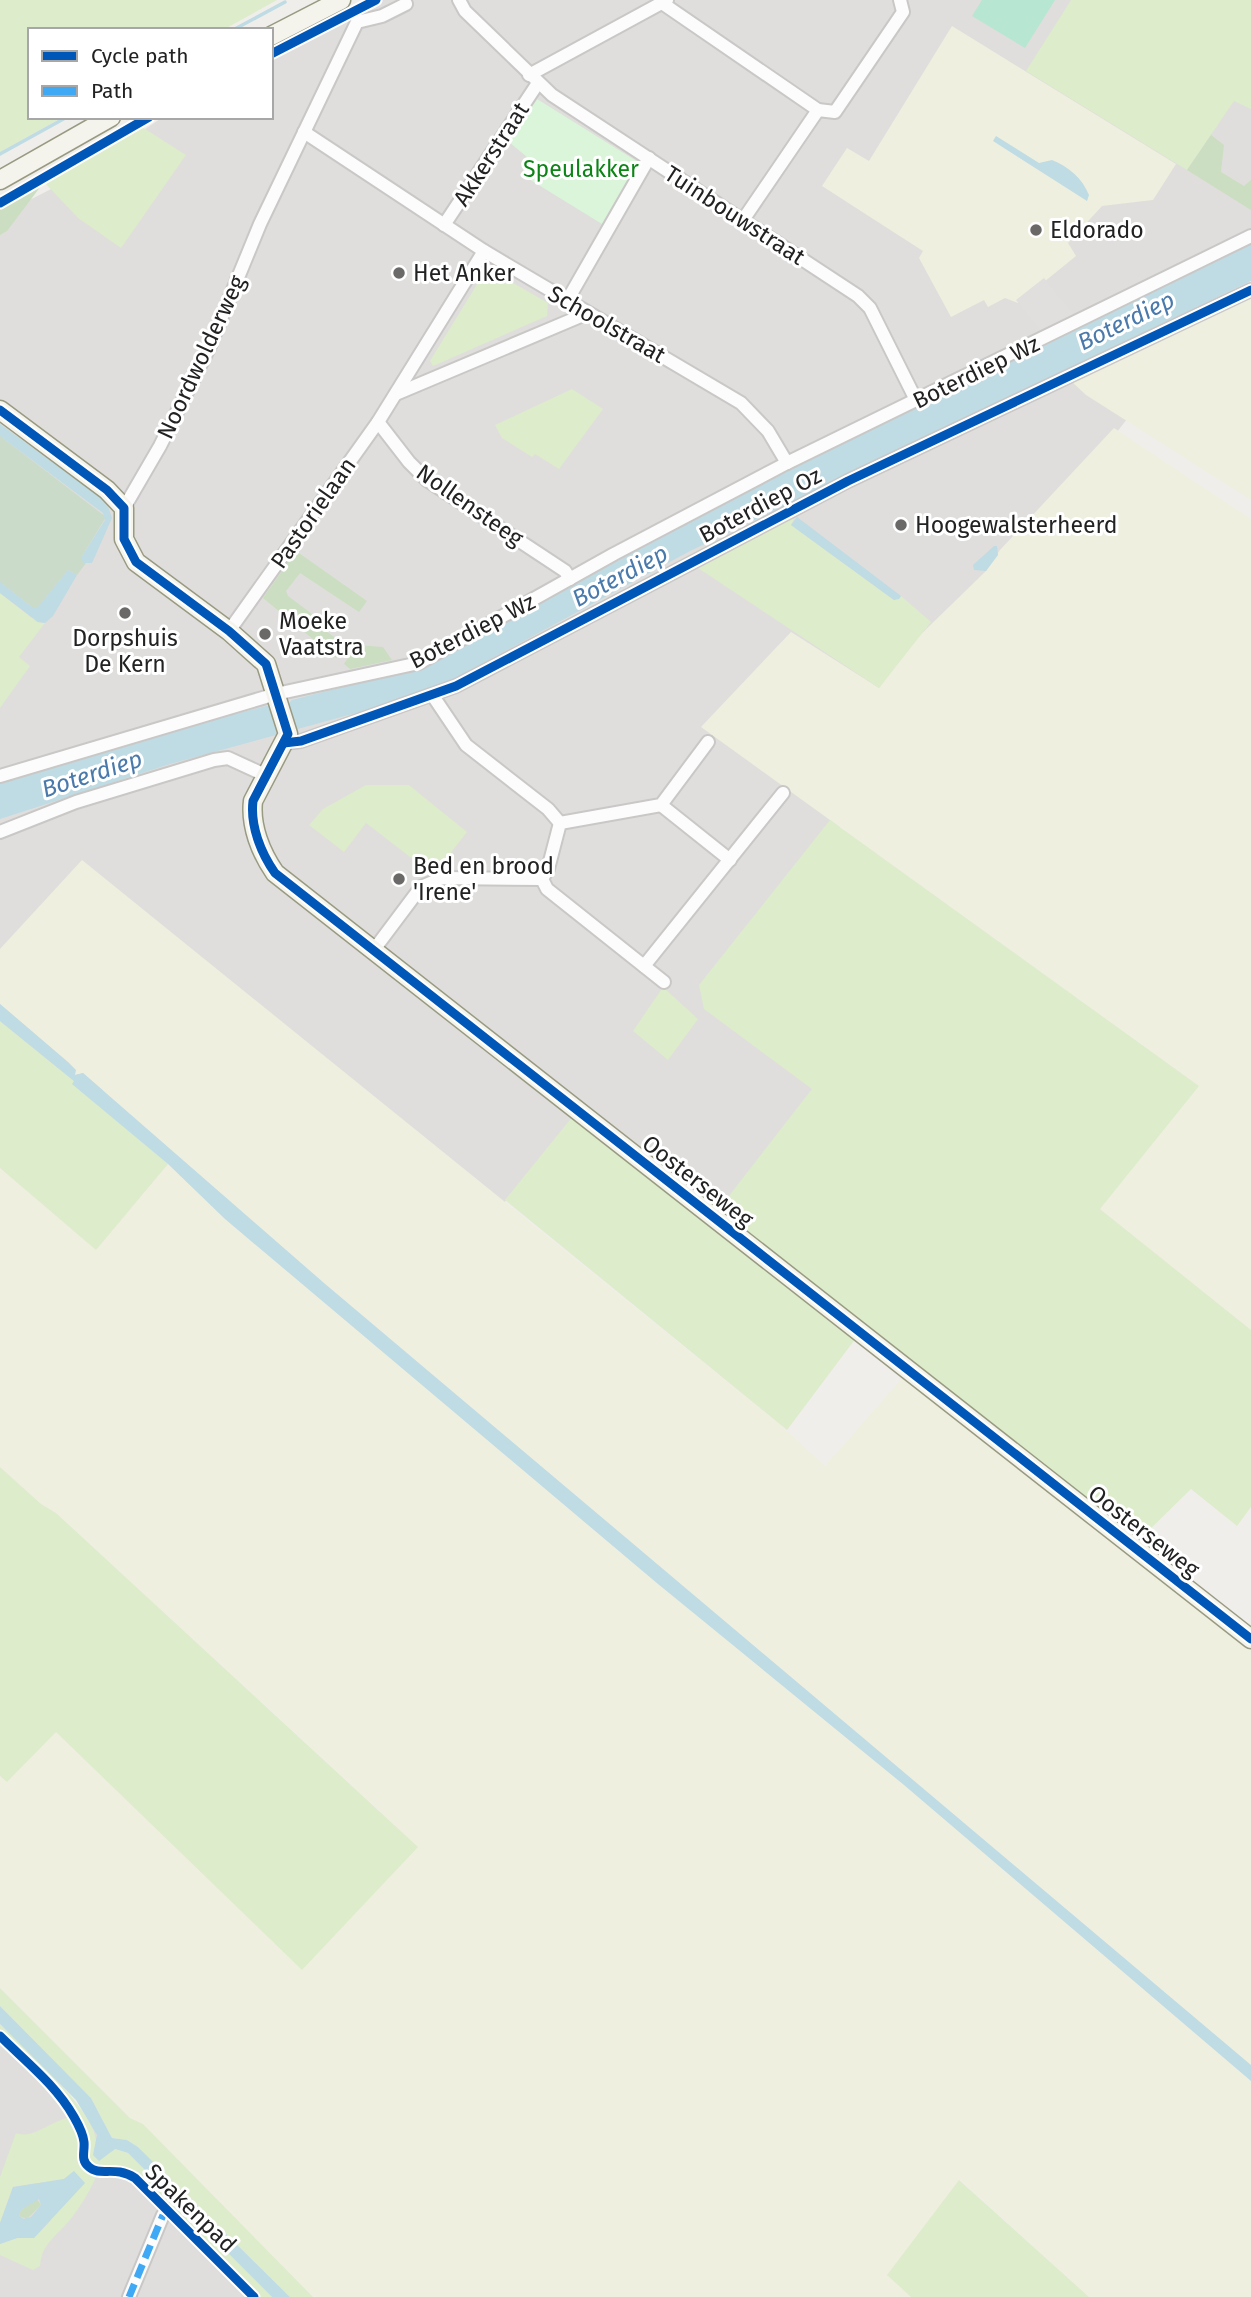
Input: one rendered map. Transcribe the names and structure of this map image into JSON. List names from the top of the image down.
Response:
{
  "streets": {
    "street": [
      "Akkerstraat",
      "Tuinbouwstraat",
      "Schoolstraat",
      "Noordwolderweg",
      "Boterdiep Wz",
      "Nollensteeg",
      "Boterdiep Oz",
      "Pastorielaan",
      "Oosterseweg"
    ],
    "cycle path": ["Spakenpad"]
  },
  "crossings": [
    ["Akkerstraat", "Tuinbouwstraat"],
    ["Akkerstraat", "Schoolstraat"],
    ["Tuinbouwstraat", "Boterdiep Wz"],
    ["Schoolstraat", "Noordwolderweg"],
    ["Schoolstraat", "Boterdiep Wz"],
    ["Schoolstraat", "Pastorielaan"],
    ["Boterdiep Wz", "Nollensteeg"],
    ["Nollensteeg", "Pastorielaan"],
    ["Boterdiep Oz", "Oosterseweg"]
  ],
  "water": ["Boterdiep"],
  "parks": ["Speulakker"],
  "places": [
    "Eldorado",
    "Het Anker",
    "Hoogewalsterheerd",
    "Dorpshuis De Kern",
    "Moeke Vaatstra",
    "Bed en brood 'Irene'"
  ],
  "legend": ["Cycle path", "Path"]
}
